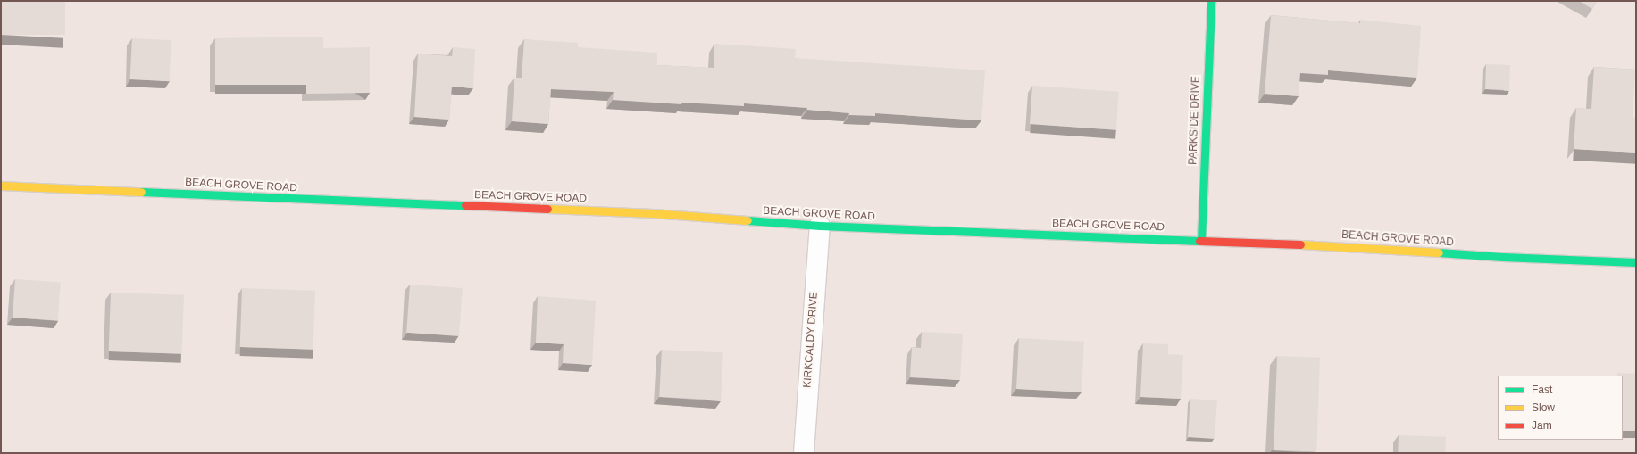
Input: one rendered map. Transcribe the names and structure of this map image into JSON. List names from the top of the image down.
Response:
{
  "streets": {
    "street": ["PARKSIDE DRIVE", "BEACH GROVE ROAD", "KIRKCALDY DRIVE"]
  },
  "crossings": [
    ["PARKSIDE DRIVE", "BEACH GROVE ROAD"],
    ["BEACH GROVE ROAD", "KIRKCALDY DRIVE"]
  ],
  "legend": ["Fast", "Slow", "Jam"]
}
